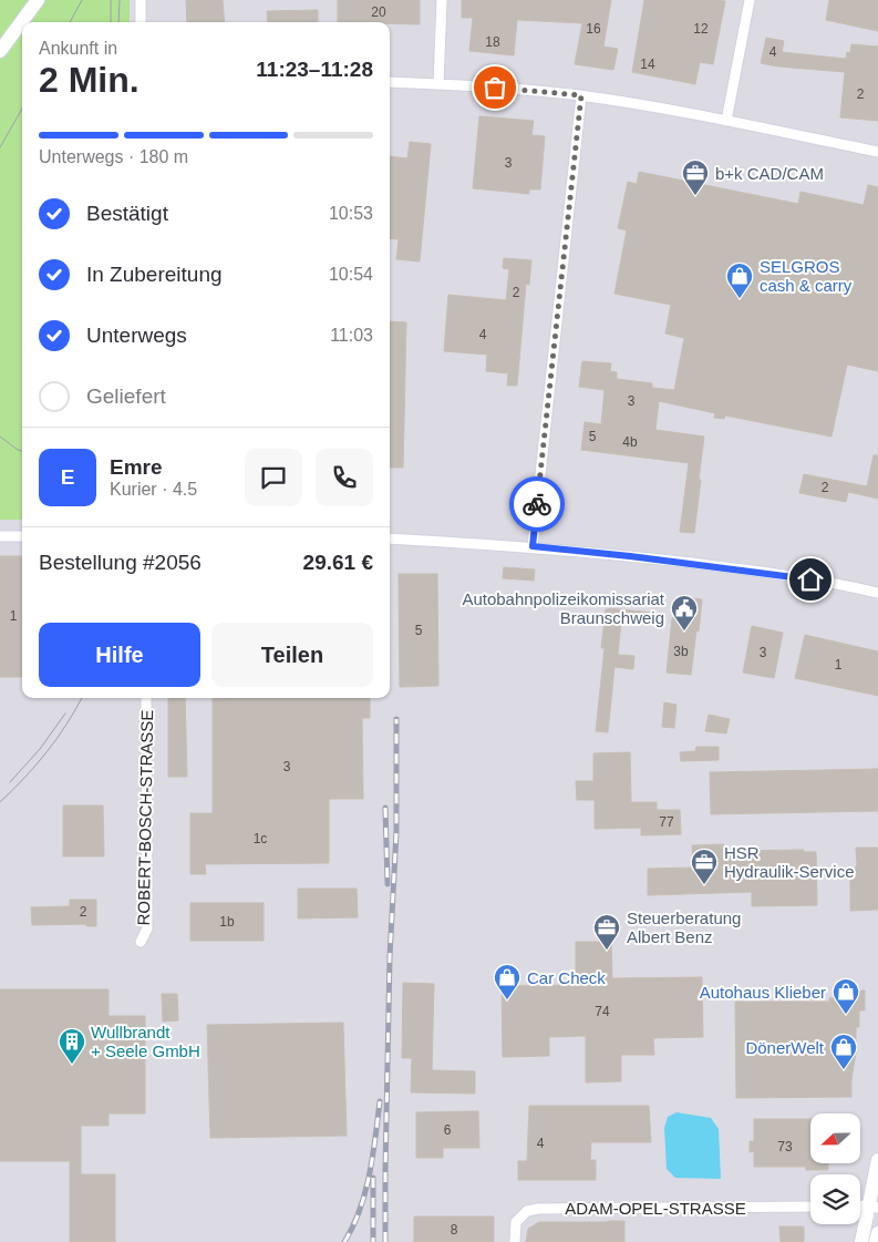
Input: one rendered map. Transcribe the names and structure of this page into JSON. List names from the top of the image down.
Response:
{
  "streets": {
    "street": ["ROBERT-BOSCH-STRASSE", "ADAM-OPEL-STRASSE"]
  },
  "places": {
    "office": ["b+k CAD/CAM", "HSR Hydraulik-Service", "Steuerberatung Albert Benz"],
    "shop": [
      "SELGROS cash & carry",
      "Car Check",
      "Autohaus Klieber",
      "DönerWelt"
    ],
    "public building": ["Autobahnpolizeikomissariat Braunschweig"],
    "building": ["Wullbrandt + Seele GmbH"]
  },
  "house_numbers": [
    "20",
    "16",
    "12",
    "18",
    "4",
    "14",
    "2",
    "3",
    "2",
    "4",
    "3",
    "5",
    "4b",
    "2",
    "1",
    "5",
    "3b",
    "3",
    "1",
    "3",
    "77",
    "1c",
    "2",
    "1b",
    "74",
    "6",
    "4",
    "73",
    "8"
  ],
  "north": "left",
  "page": {
    "heading": ["2 Min.", "Ankunft in", "11:23–11:28"],
    "panel": [
      "Emre",
      "Kurier · 4.5",
      "Bestellung #2056",
      "29.61 €"
    ],
    "bar": "Unterwegs · 180 m",
    "list": [
      ["Bestätigt", "10:53"],
      ["In Zubereitung", "10:54"],
      ["Unterwegs", "11:03"],
      "Geliefert"
    ],
    "round": "E",
    "buttons": ["Hilfe", "Teilen"]
  }
}
